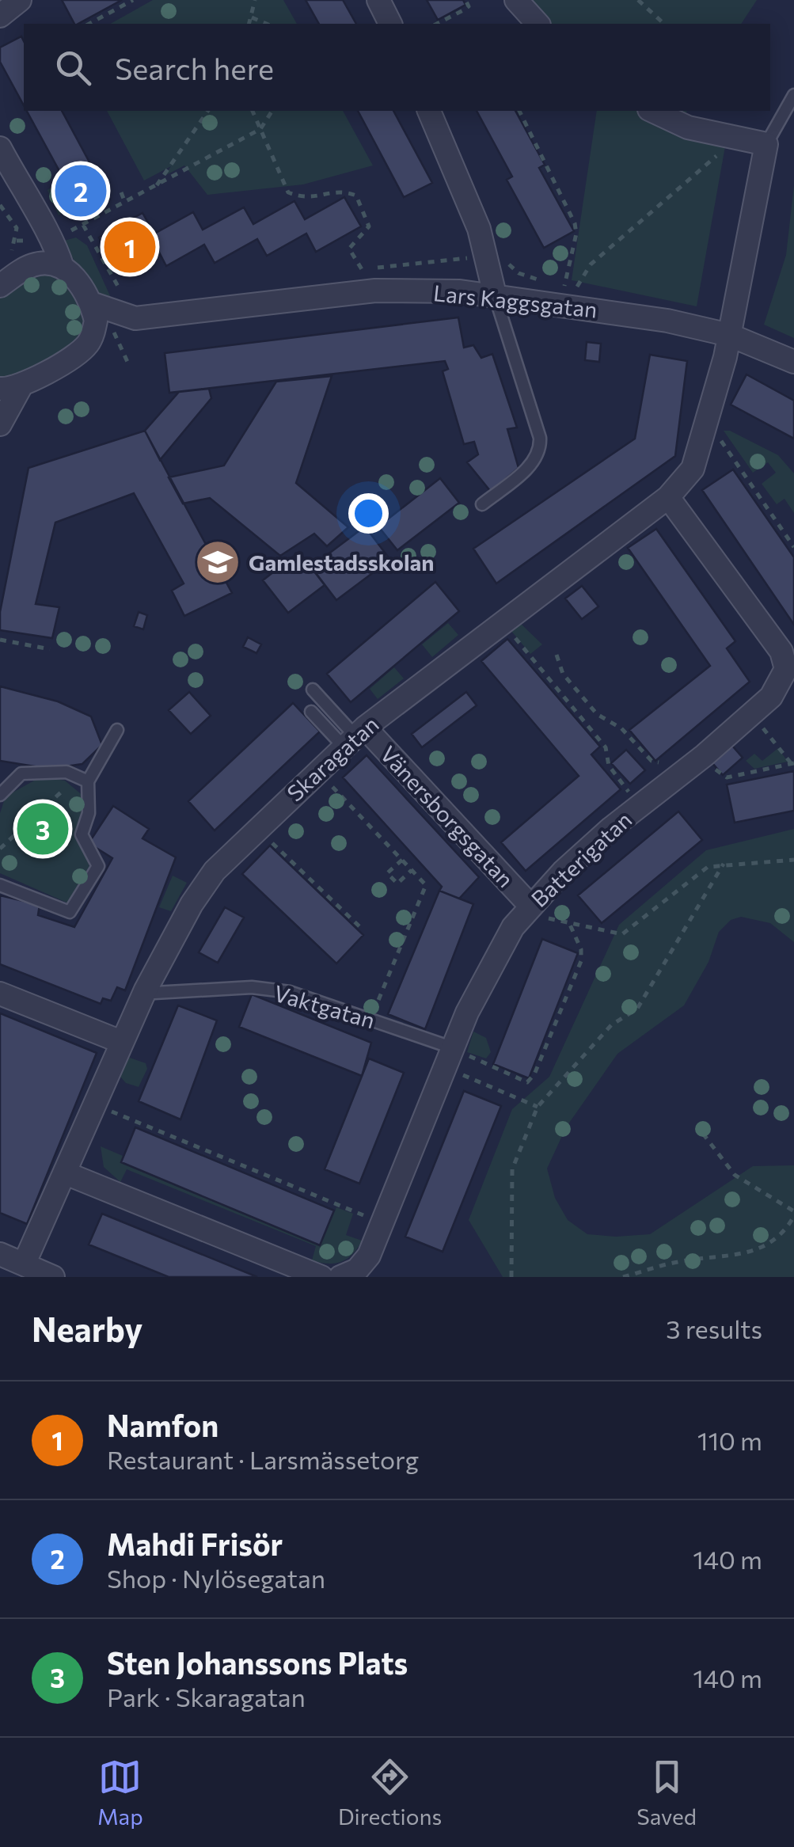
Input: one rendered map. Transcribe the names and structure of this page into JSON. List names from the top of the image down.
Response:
{
  "streets": {
    "street": [
      "Lars Kaggsgatan",
      "Skaragatan",
      "Vänersborgsgatan",
      "Batterigatan"
    ],
    "lane": ["Vaktgatan"]
  },
  "crossings": [
    ["Lars Kaggsgatan", "Skaragatan"],
    ["Skaragatan", "Vänersborgsgatan"],
    ["Skaragatan", "Batterigatan"],
    ["Skaragatan", "Vaktgatan"],
    ["Vänersborgsgatan", "Batterigatan"],
    ["Batterigatan", "Vaktgatan"]
  ],
  "places": {
    "school or university": ["Gamlestadsskolan"]
  },
  "page": {
    "search": "Search here",
    "pins": ["2", "1", "3"],
    "heading": ["Nearby", "3 results"],
    "list": [
      {
        "mark": "1",
        "name": "Namfon",
        "note": "Restaurant · Larsmässetorg",
        "value": "110 m"
      },
      {
        "mark": "2",
        "name": "Mahdi Frisör",
        "note": "Shop · Nylösegatan",
        "value": "140 m"
      },
      {
        "mark": "3",
        "name": "Sten Johanssons Plats",
        "note": "Park · Skaragatan",
        "value": "140 m"
      }
    ],
    "nav": ["Map", "Directions", "Saved"]
  }
}
